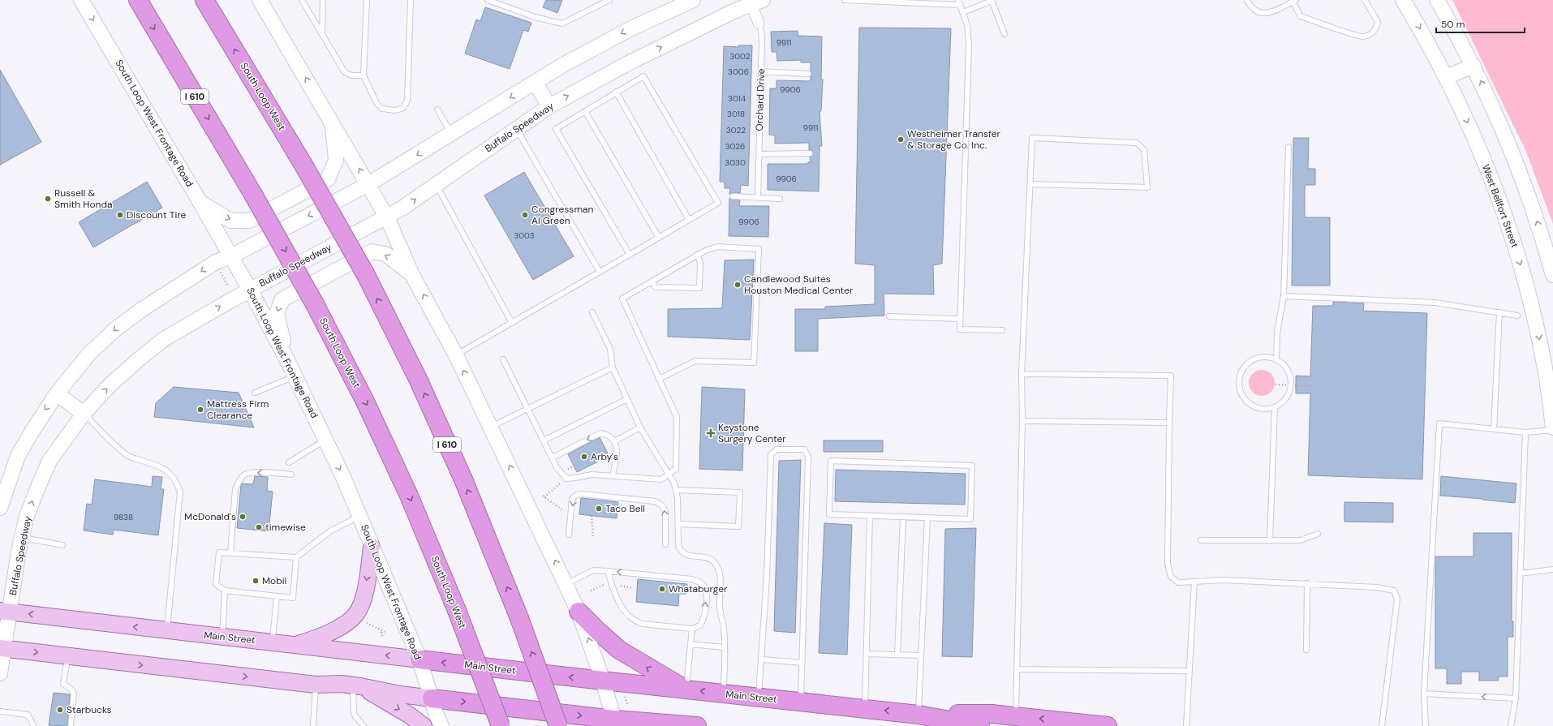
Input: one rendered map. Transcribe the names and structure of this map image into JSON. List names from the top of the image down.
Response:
{
  "streets": {
    "highway": ["I 610", "South Loop West", "Main Street"],
    "main road": ["South Loop West Frontage Road", "Buffalo Speedway", "West Bellfort Street"],
    "street": ["Orchard Drive"]
  },
  "crossings": [
    ["Orchard Drive", "Buffalo Speedway"],
    ["South Loop West Frontage Road", "Buffalo Speedway"],
    ["South Loop West Frontage Road", "Main Street"],
    ["Buffalo Speedway", "Main Street"]
  ],
  "one_way": ["South Loop West Frontage Road"],
  "places": {
    "other": [
      "Westheimer Transfer & Storage Co. Inc.",
      "Russell & Smith Honda",
      "Discount Tire",
      "Congressman Al Green",
      "Candlewood Suites Houston Medical Center",
      "Mattress Firm Clearance",
      "Arby's",
      "Taco Bell",
      "McDonald's",
      "timewise",
      "Mobil",
      "Whataburger",
      "Starbucks"
    ],
    "health": ["Keystone Surgery Center"]
  },
  "house_numbers": [
    "9911",
    "3002",
    "3006",
    "9906",
    "3014",
    "3018",
    "9911",
    "3022",
    "3026",
    "3030",
    "9906",
    "9906",
    "3003",
    "9838"
  ],
  "scale_bar": "50 m"
}
